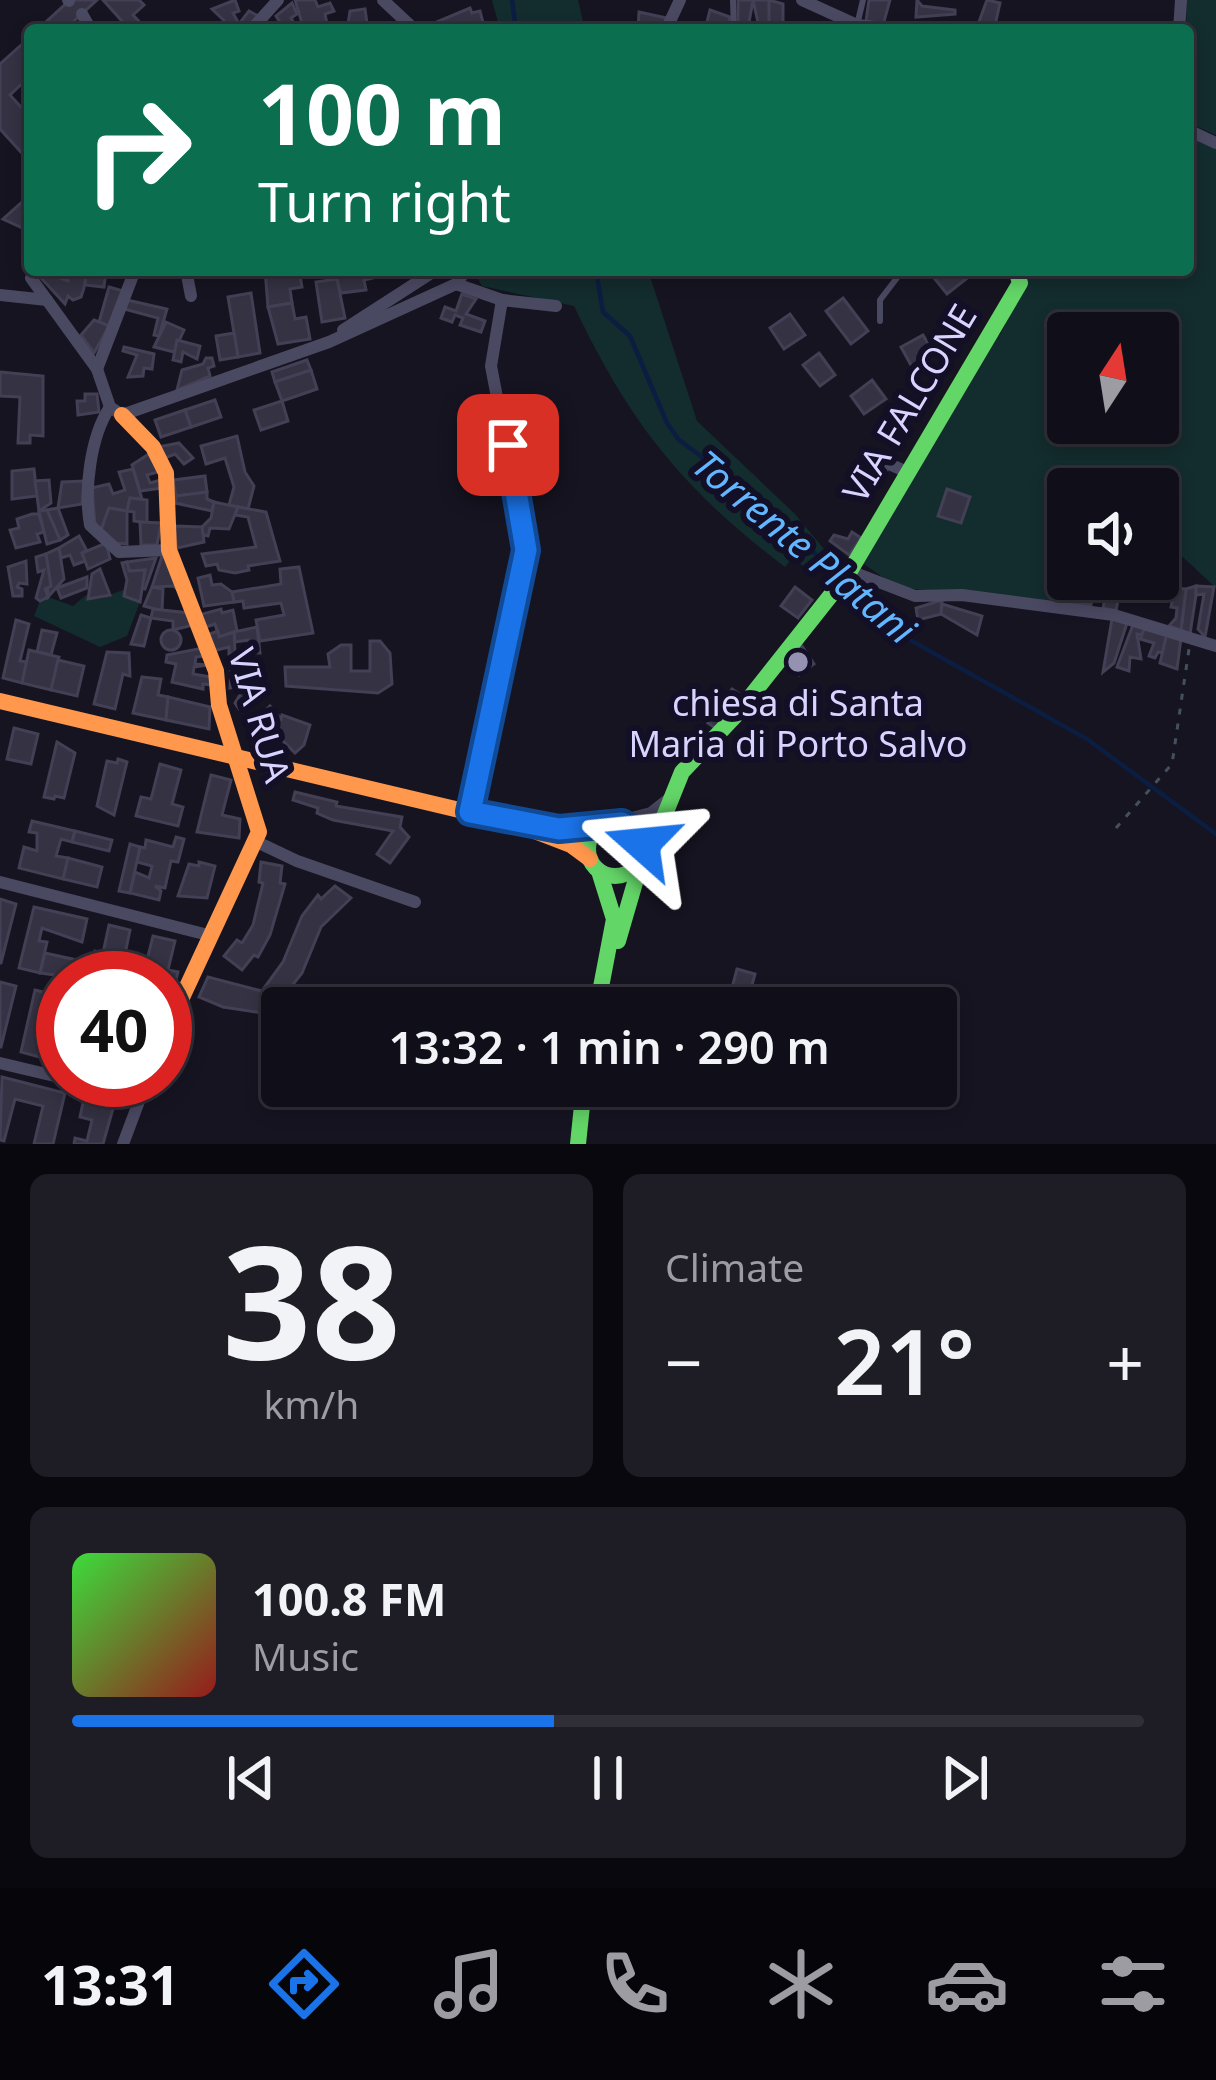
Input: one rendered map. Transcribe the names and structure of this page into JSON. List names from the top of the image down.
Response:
{
  "streets": {
    "street": ["VIA FALCONE", "VIA RUA"]
  },
  "water": ["Torrente Platani"],
  "places": ["chiesa di Santa Maria di Porto Salvo"],
  "north": "top",
  "page": {
    "turn": ["100 m", "Turn right"],
    "limit": "40",
    "trip": "13:32 · 1 min · 290 m",
    "tile": [
      ["38", "km/h"],
      "Climate"
    ],
    "heat": ["−", "21°", "+"],
    "song": ["100.8 FM", "Music"],
    "tabs": "13:31"
  }
}
